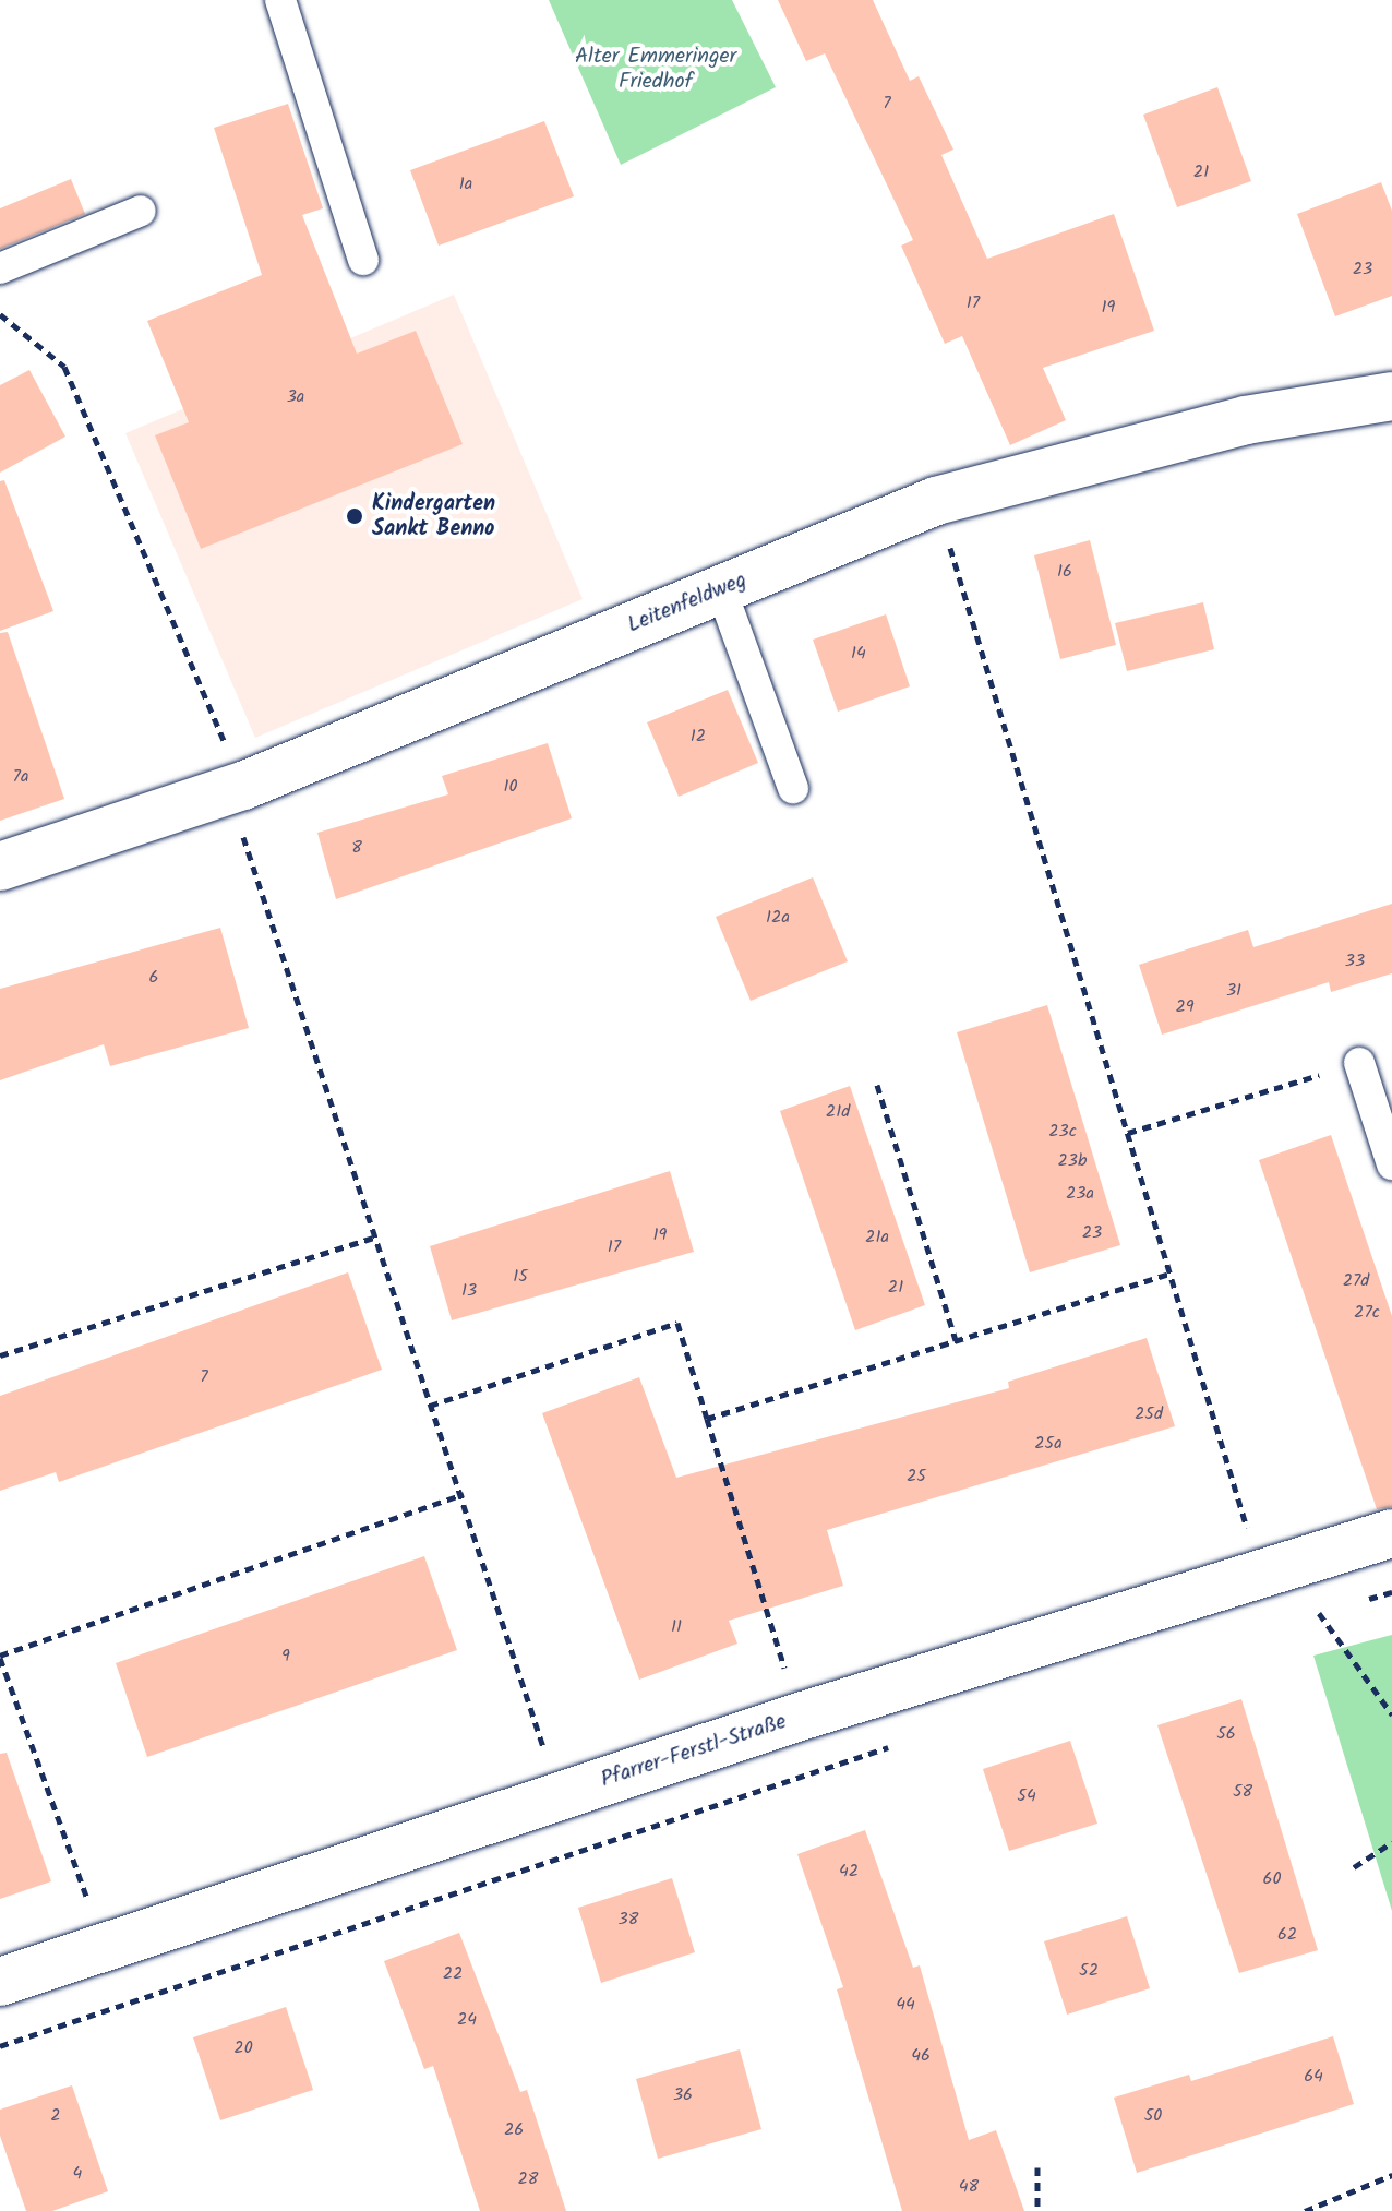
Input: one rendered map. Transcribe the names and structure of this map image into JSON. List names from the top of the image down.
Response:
{
  "streets": {
    "street": ["Leitenfeldweg", "Pfarrer-Ferstl-Straße"]
  },
  "parks": ["Alter Emmeringer Friedhof"],
  "places": ["Kindergarten Sankt Benno"],
  "house_numbers": [
    "7",
    "21",
    "1a",
    "23",
    "17",
    "19",
    "3a",
    "16",
    "14",
    "12",
    "7a",
    "10",
    "8",
    "12a",
    "33",
    "6",
    "31",
    "29",
    "21d",
    "23c",
    "23b",
    "23a",
    "23",
    "19",
    "21a",
    "17",
    "15",
    "27d",
    "21",
    "13",
    "27c",
    "7",
    "25d",
    "25a",
    "25",
    "11",
    "9",
    "56",
    "58",
    "54",
    "42",
    "60",
    "38",
    "62",
    "52",
    "22",
    "44",
    "24",
    "20",
    "46",
    "64",
    "36",
    "2",
    "50",
    "26",
    "4",
    "28",
    "48"
  ]
}
